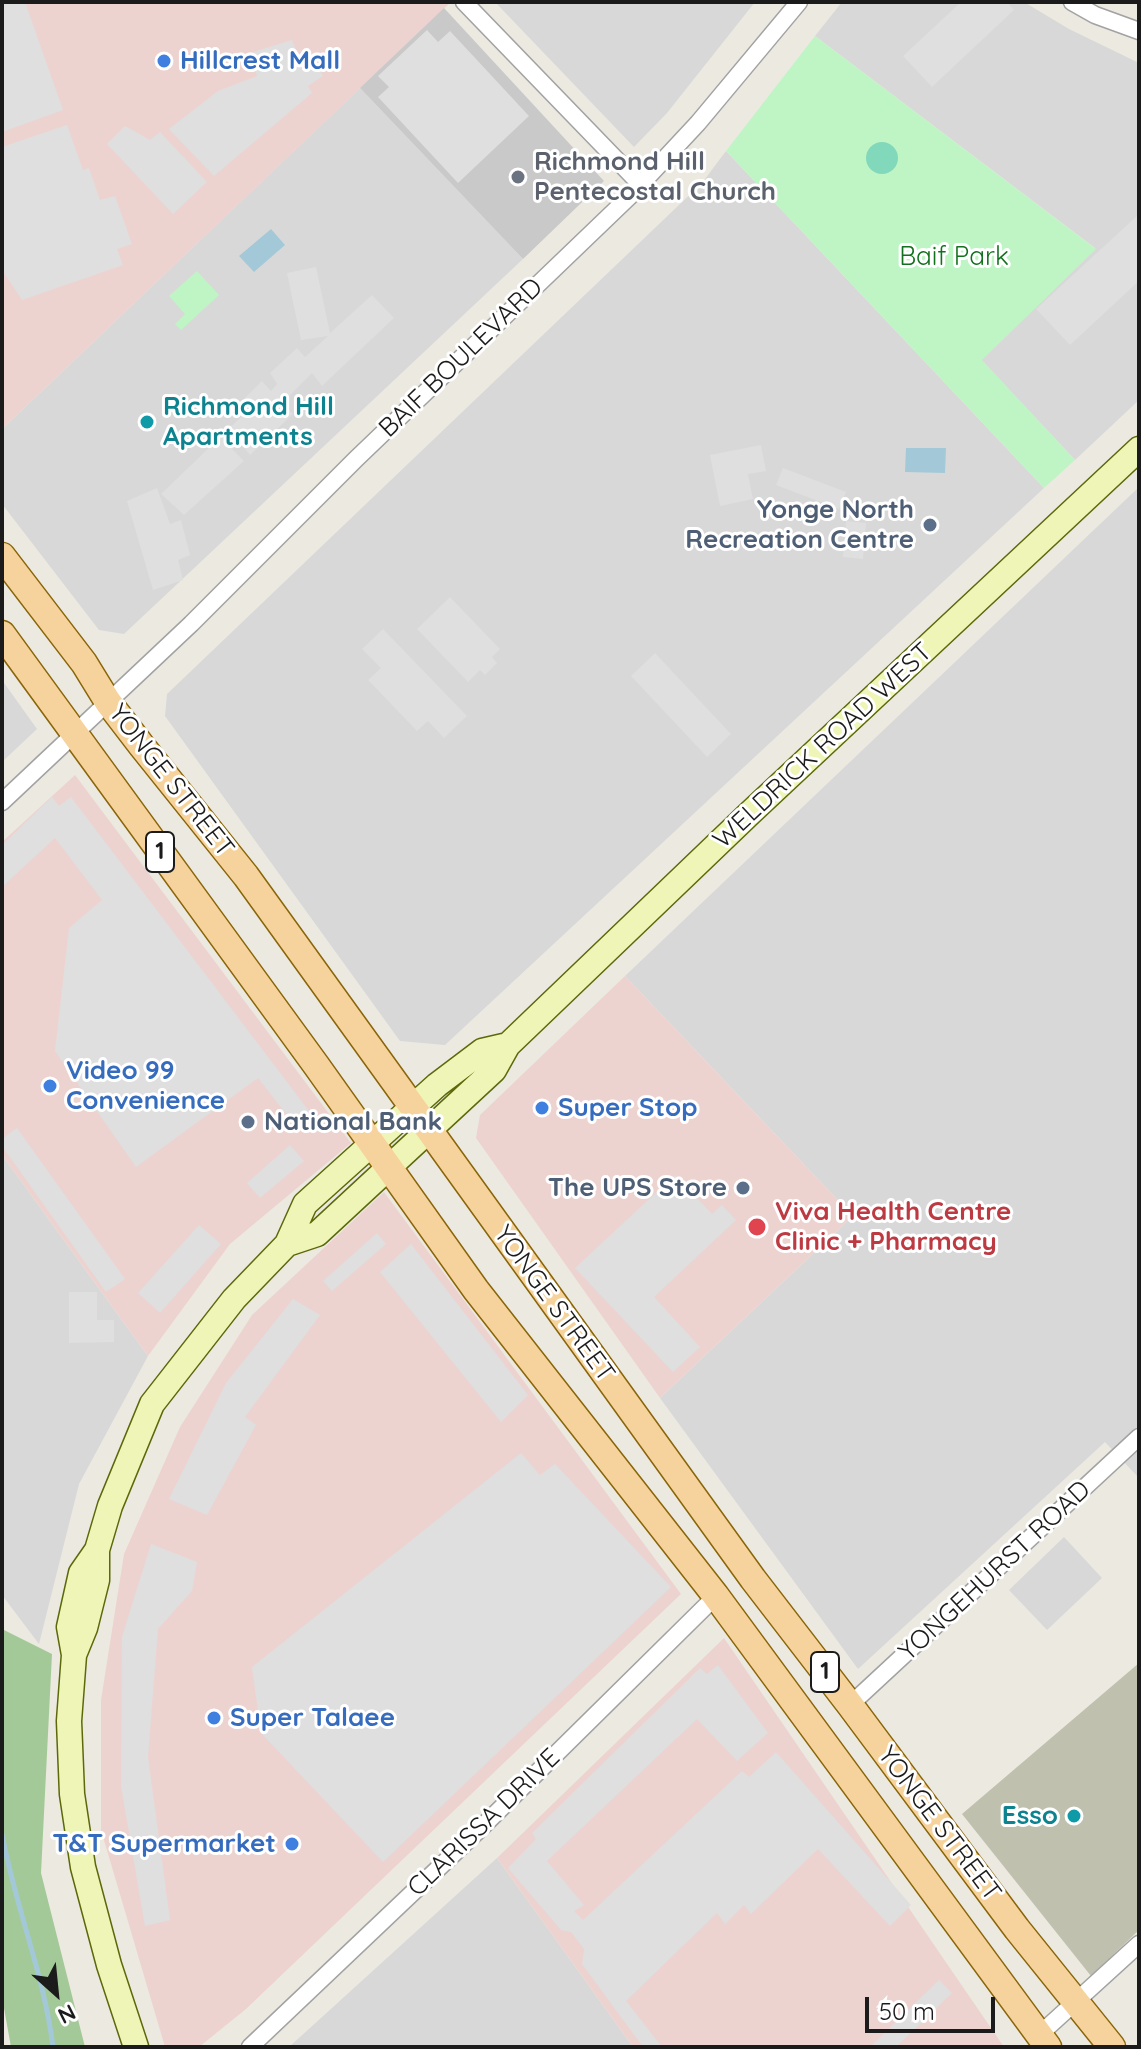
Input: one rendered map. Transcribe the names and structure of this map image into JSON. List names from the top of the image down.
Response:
{
  "streets": {
    "main road": ["YONGE STREET", "1"],
    "street": [
      "BAIF BOULEVARD",
      "WELDRICK ROAD WEST",
      "YONGEHURST ROAD",
      "CLARISSA DRIVE"
    ]
  },
  "crossings": [
    ["BAIF BOULEVARD", "YONGE STREET"],
    ["WELDRICK ROAD WEST", "YONGE STREET"],
    ["YONGE STREET", "YONGEHURST ROAD"],
    ["YONGE STREET", "CLARISSA DRIVE"]
  ],
  "parks": ["Baif Park"],
  "places": [
    "Hillcrest Mall",
    "Richmond Hill Pentecostal Church",
    "Richmond Hill Apartments",
    "Yonge North Recreation Centre",
    "Video 99 Convenience",
    "Super Stop",
    "National Bank",
    "The UPS Store",
    "Viva Health Centre Clinic + Pharmacy",
    "Super Talaee",
    "Esso",
    "T&T Supermarket"
  ],
  "scale_bar": "50 m",
  "north": "bottom right"
}
